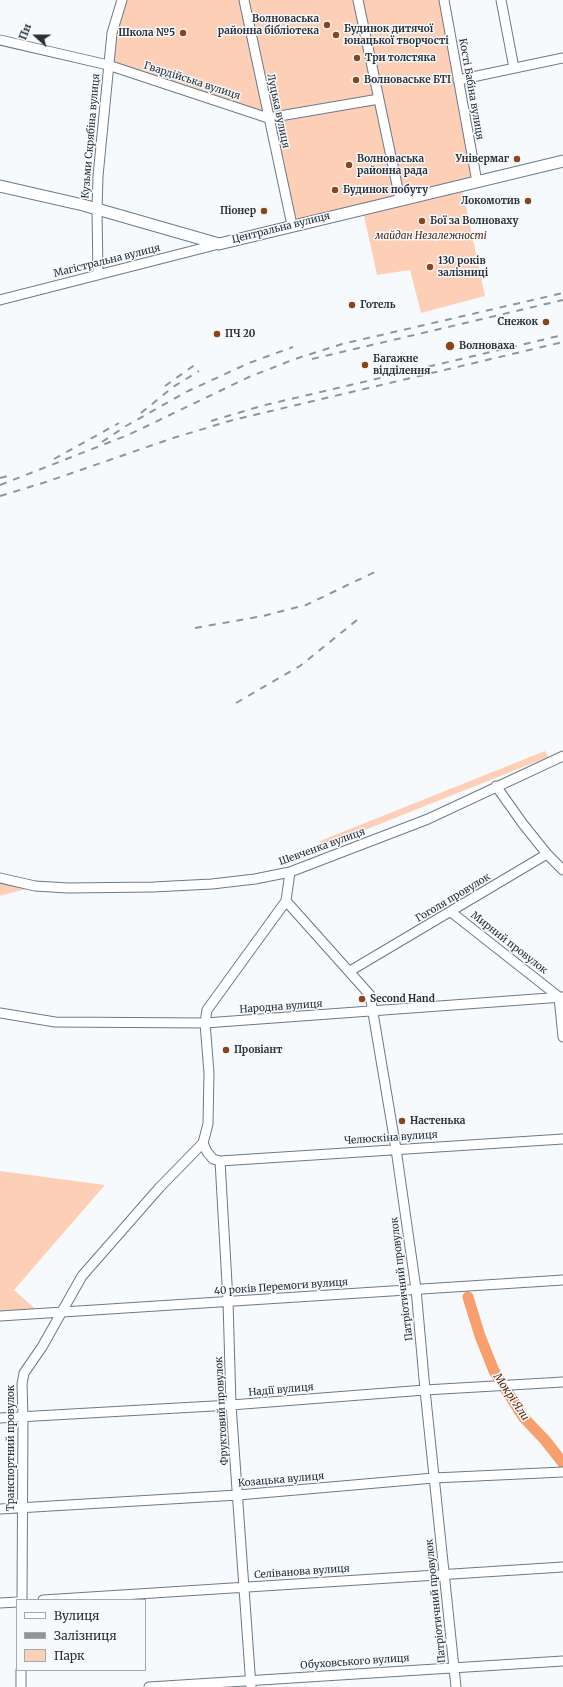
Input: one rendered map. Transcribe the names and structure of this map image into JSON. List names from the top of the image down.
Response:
{
  "streets": {
    "main road": ["Центральна вулиця"],
    "street": [
      "Гвардійська вулиця",
      "Кості Бабіна вулиця",
      "Луцька вулиця",
      "Кузьми Скрябіна вулиця",
      "Магістральна вулиця",
      "Шевченка вулиця",
      "Гоголя провулок",
      "Мирний провулок",
      "Народна вулиця",
      "Челюскіна вулиця",
      "Патріотичний провулок",
      "40 років Перемоги вулиця",
      "Надії вулиця",
      "Фруктовий провулок",
      "Транспортний провулок",
      "Козацька вулиця",
      "Селіванова вулиця",
      "Обуховського вулиця"
    ]
  },
  "crossings": [
    ["Гвардійська вулиця", "Луцька вулиця"],
    ["Гвардійська вулиця", "Кузьми Скрябіна вулиця"],
    ["Кості Бабіна вулиця", "Центральна вулиця"],
    ["Луцька вулиця", "Центральна вулиця"],
    ["Кузьми Скрябіна вулиця", "Центральна вулиця"],
    ["Кузьми Скрябіна вулиця", "Магістральна вулиця"],
    ["Центральна вулиця", "Магістральна вулиця"],
    ["Гоголя провулок", "Мирний провулок"],
    ["Гоголя провулок", "Патріотичний провулок"],
    ["Мирний провулок", "Народна вулиця"],
    ["Народна вулиця", "Патріотичний провулок"],
    ["Челюскіна вулиця", "Патріотичний провулок"],
    ["Челюскіна вулиця", "Фруктовий провулок"],
    ["Патріотичний провулок", "40 років Перемоги вулиця"],
    ["Патріотичний провулок", "Надії вулиця"],
    ["Патріотичний провулок", "Козацька вулиця"],
    ["Патріотичний провулок", "Селіванова вулиця"],
    ["Патріотичний провулок", "Обуховського вулиця"],
    ["40 років Перемоги вулиця", "Фруктовий провулок"],
    ["40 років Перемоги вулиця", "Транспортний провулок"],
    ["Надії вулиця", "Фруктовий провулок"],
    ["Надії вулиця", "Транспортний провулок"],
    ["Фруктовий провулок", "Козацька вулиця"],
    ["Фруктовий провулок", "Селіванова вулиця"],
    ["Фруктовий провулок", "Обуховського вулиця"],
    ["Транспортний провулок", "Козацька вулиця"]
  ],
  "water": ["Мокрі Яли"],
  "parks": ["майдан Незалежності"],
  "places": [
    "Волноваська районна бібліотека",
    "Школа №5",
    "Будинок дитячої юнацької творчості",
    "Три толстяка",
    "Волноваське БТІ",
    "Універмаг",
    "Волноваська районна рада",
    "Будинок побуту",
    "Локомотив",
    "Піонер",
    "Бої за Волноваху",
    "130 років залізниці",
    "Готель",
    "Снежок",
    "ПЧ 20",
    "Волноваха",
    "Багажне відділення",
    "Second Hand",
    "Провіант",
    "Настенька"
  ],
  "legend": ["Вулиця", "Залізниця", "Парк"],
  "north": "left"
}
